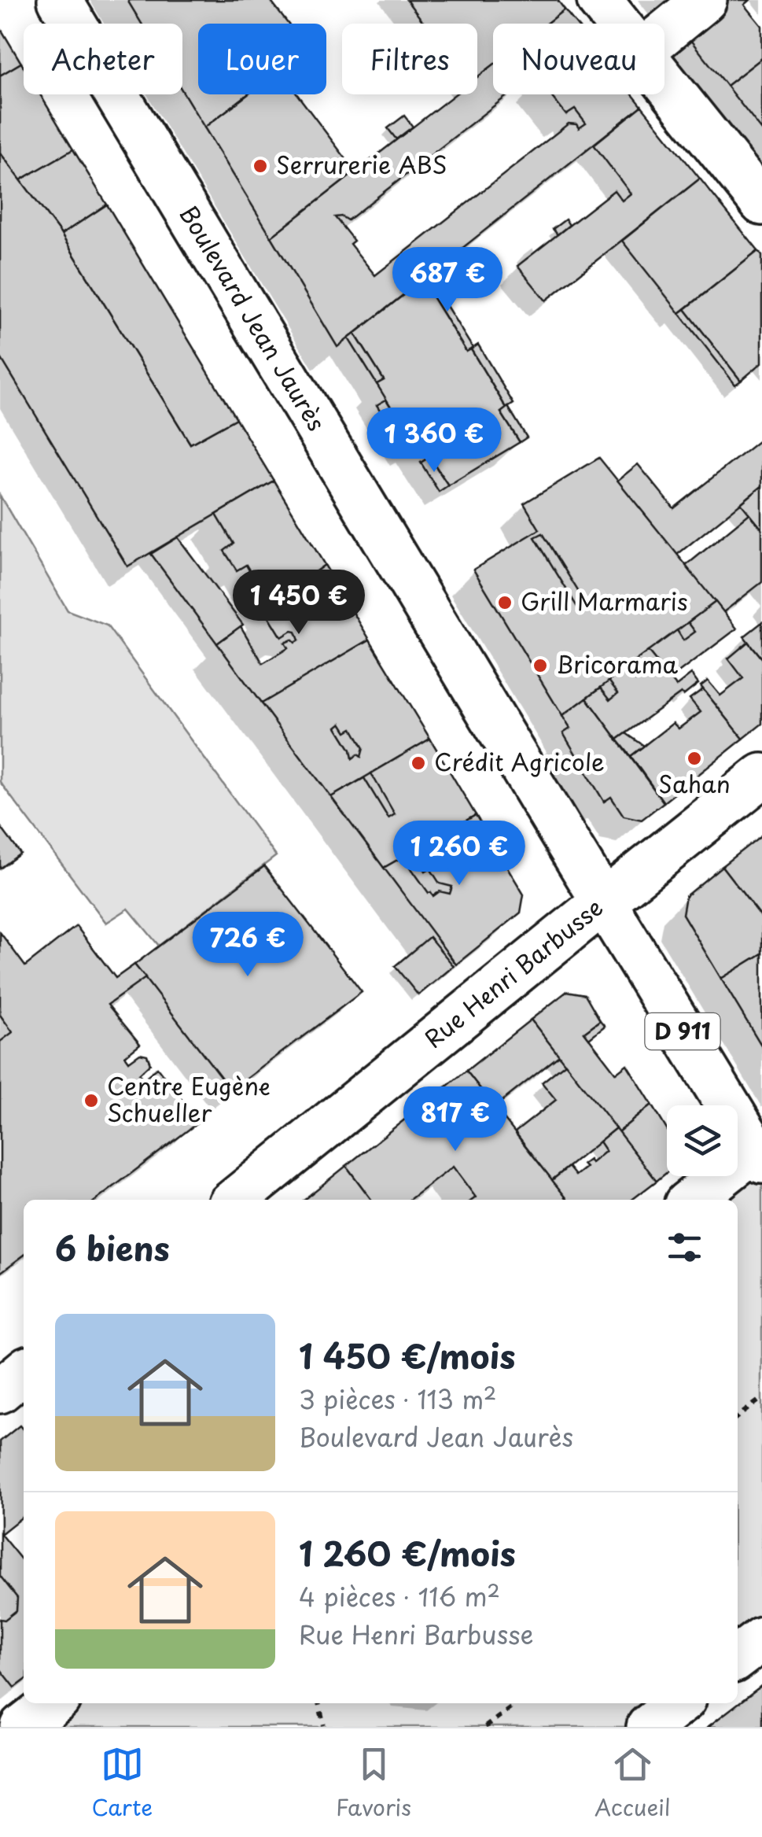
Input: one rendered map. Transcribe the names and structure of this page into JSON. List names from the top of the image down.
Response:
{
  "streets": {
    "main road": ["Boulevard Jean Jaurès", "Rue Henri Barbusse", "D 911"]
  },
  "crossings": [
    ["Boulevard Jean Jaurès", "Rue Henri Barbusse"]
  ],
  "places": [
    "Serrurerie ABS",
    "Grill Marmaris",
    "Bricorama",
    "Sahan",
    "Crédit Agricole",
    "Centre Eugène Schueller"
  ],
  "page": {
    "chip": [
      "Acheter",
      "Louer",
      "Filtres",
      "Nouveau"
    ],
    "price": [
      "687 €",
      "1 360 €",
      "1 450 €",
      "1 260 €",
      "726 €",
      "817 €"
    ],
    "heading": "6 biens",
    "list": [
      {
        "name": "1 450 €/mois",
        "note": "3 pièces · 113 m² · Boulevard Jean Jaurès"
      },
      {
        "name": "1 260 €/mois",
        "note": "4 pièces · 116 m² · Rue Henri Barbusse"
      }
    ],
    "tabs": ["Carte", "Favoris", "Accueil"]
  }
}
